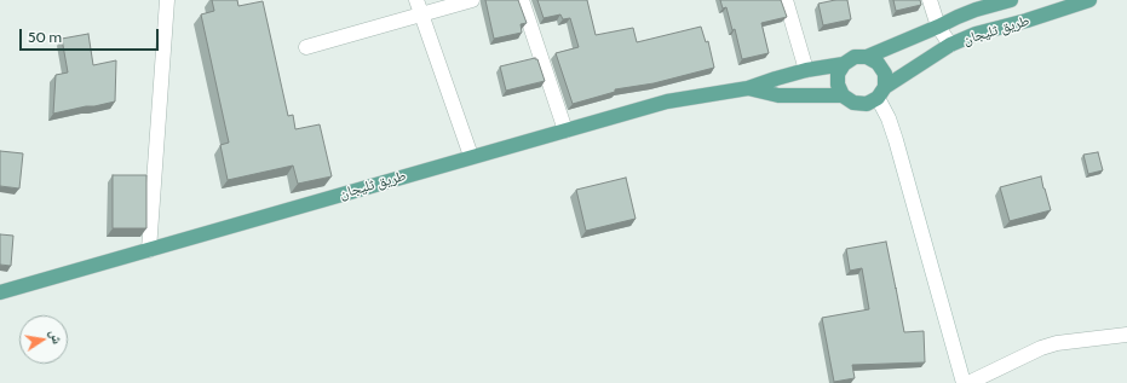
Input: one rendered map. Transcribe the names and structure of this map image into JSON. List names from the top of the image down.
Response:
{
  "streets": {
    "main road": ["طريق ثليجان"]
  },
  "scale_bar": "50 m",
  "north": "right"
}
